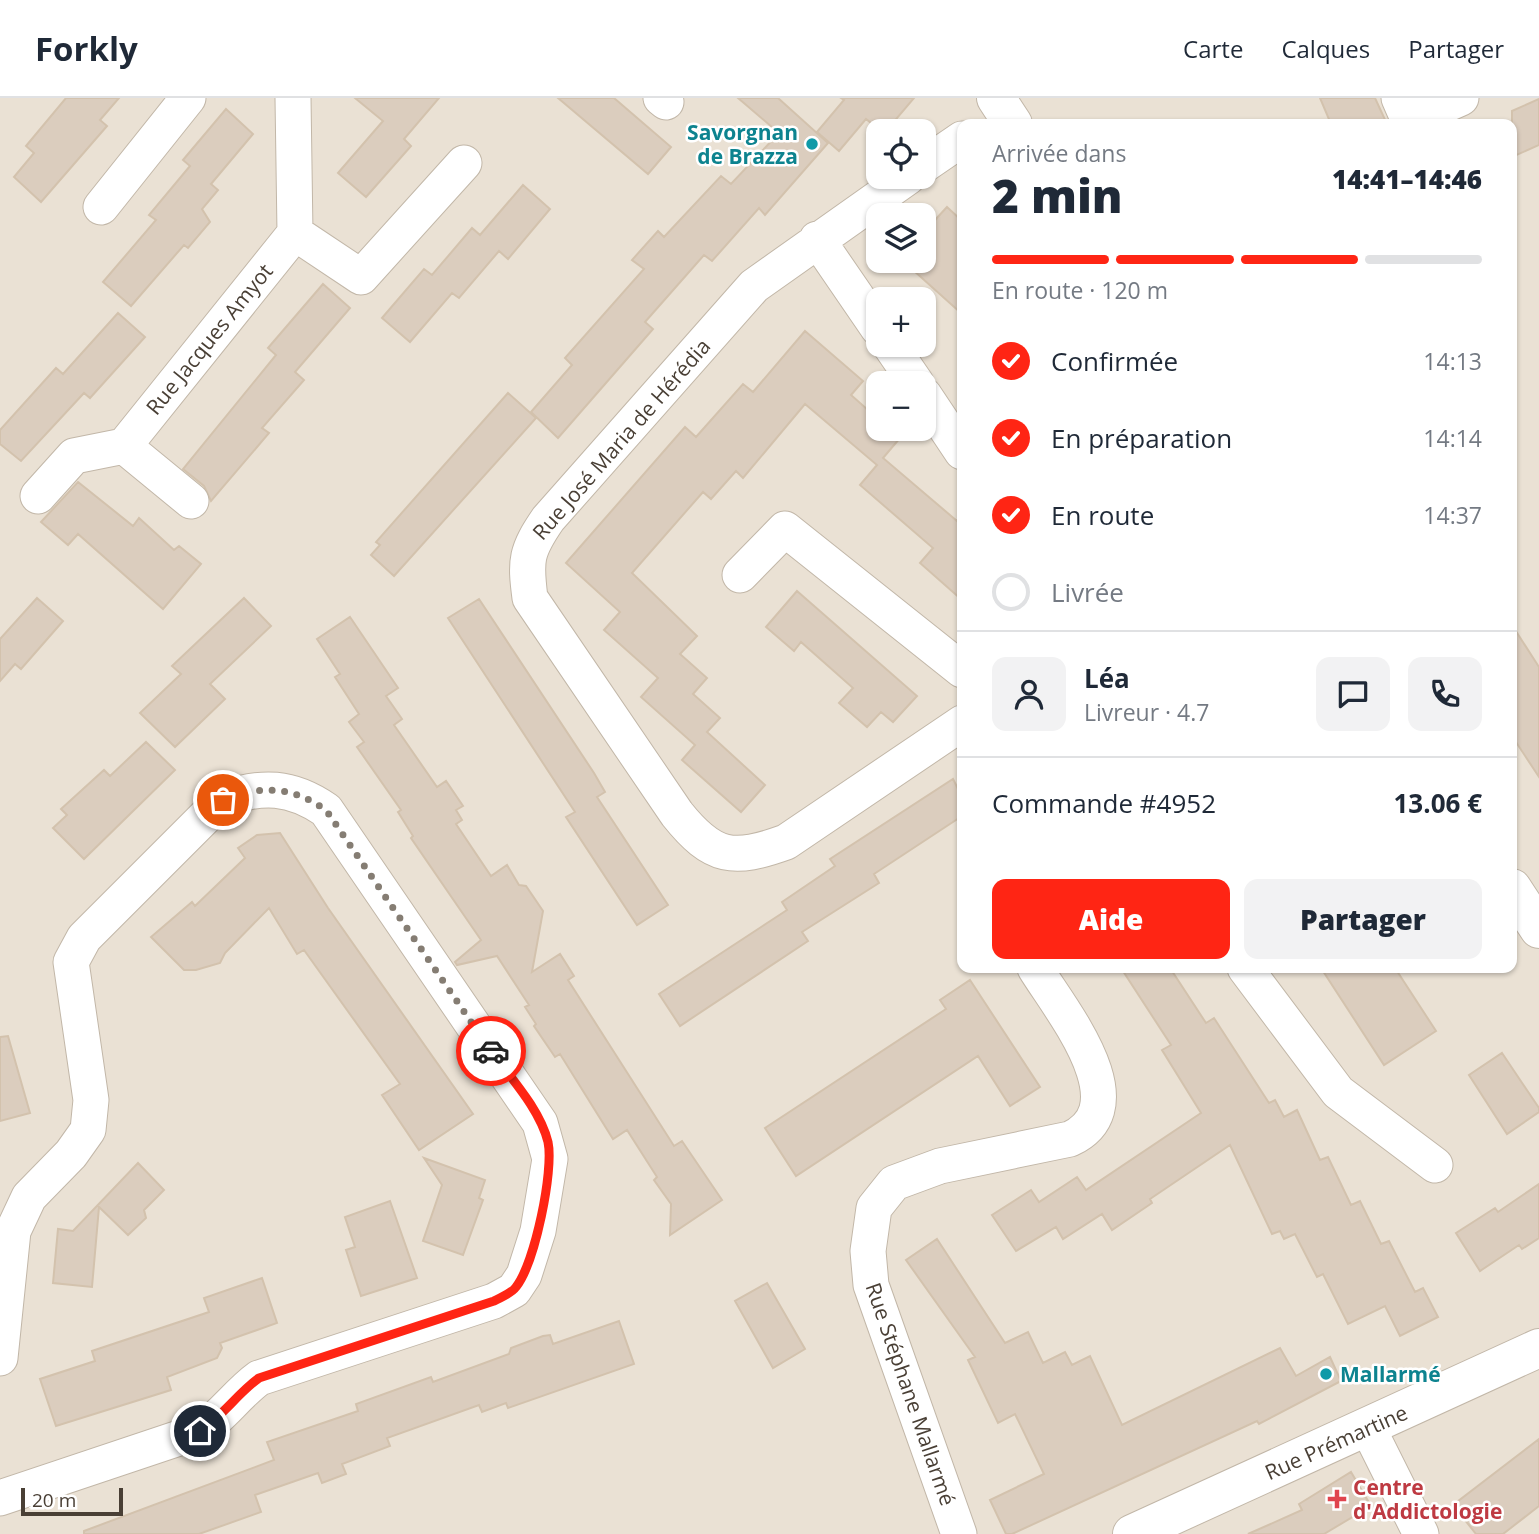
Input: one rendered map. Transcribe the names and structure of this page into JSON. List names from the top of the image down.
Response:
{
  "streets": {
    "street": [
      "Rue Jacques Amyot",
      "Rue José Maria de Hérédia",
      "Rue Stéphane Mallarmé",
      "Rue Prémartine"
    ]
  },
  "places": {
    "other": ["Savorgnan de Brazza", "Mallarmé"],
    "health": ["Centre d'Addictologie"]
  },
  "scale_bar": "20 m",
  "page": {
    "header": "Forkly",
    "nav": ["Carte", "Calques", "Partager"],
    "map_buttons": ["+", "−"],
    "heading": ["2 min", "Arrivée dans", "14:41–14:46"],
    "panel": [
      "Léa",
      "Livreur · 4.7",
      "Commande #4952",
      "13.06 €"
    ],
    "bar": "En route · 120 m",
    "list": [
      ["Confirmée", "14:13"],
      ["En préparation", "14:14"],
      ["En route", "14:37"],
      "Livrée"
    ],
    "buttons": ["Aide", "Partager"],
    "scale": "20 m"
  }
}
